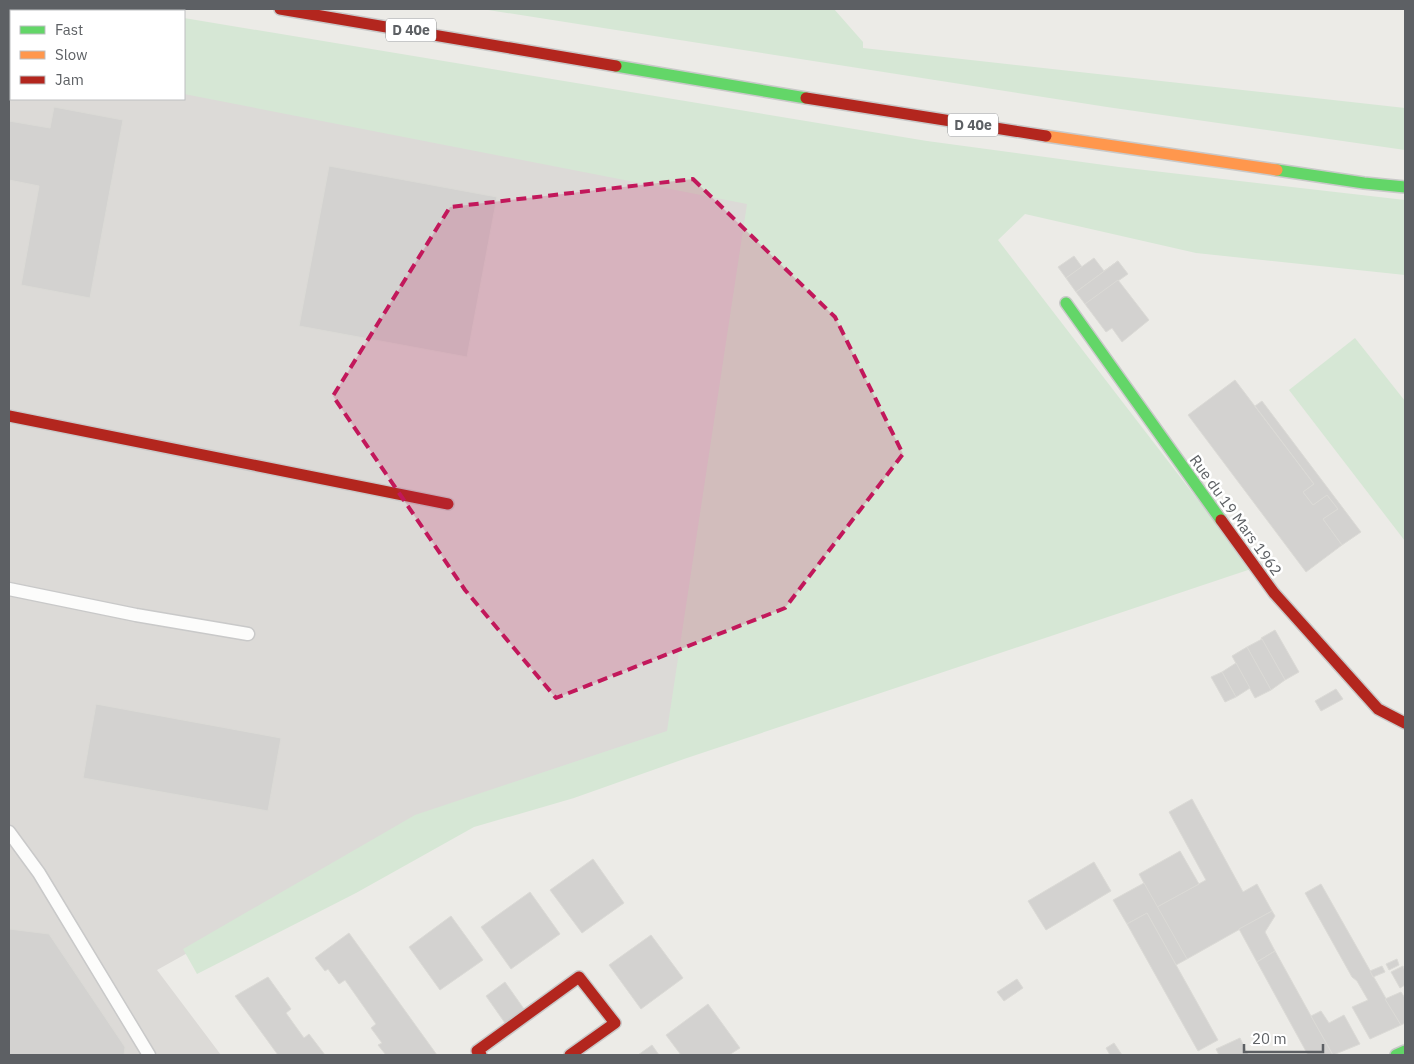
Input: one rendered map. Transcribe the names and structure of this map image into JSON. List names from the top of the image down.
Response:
{
  "streets": {
    "street": ["D 40e", "Rue du 19 Mars 1962"]
  },
  "legend": ["Fast", "Slow", "Jam"],
  "scale_bar": "20 m"
}
